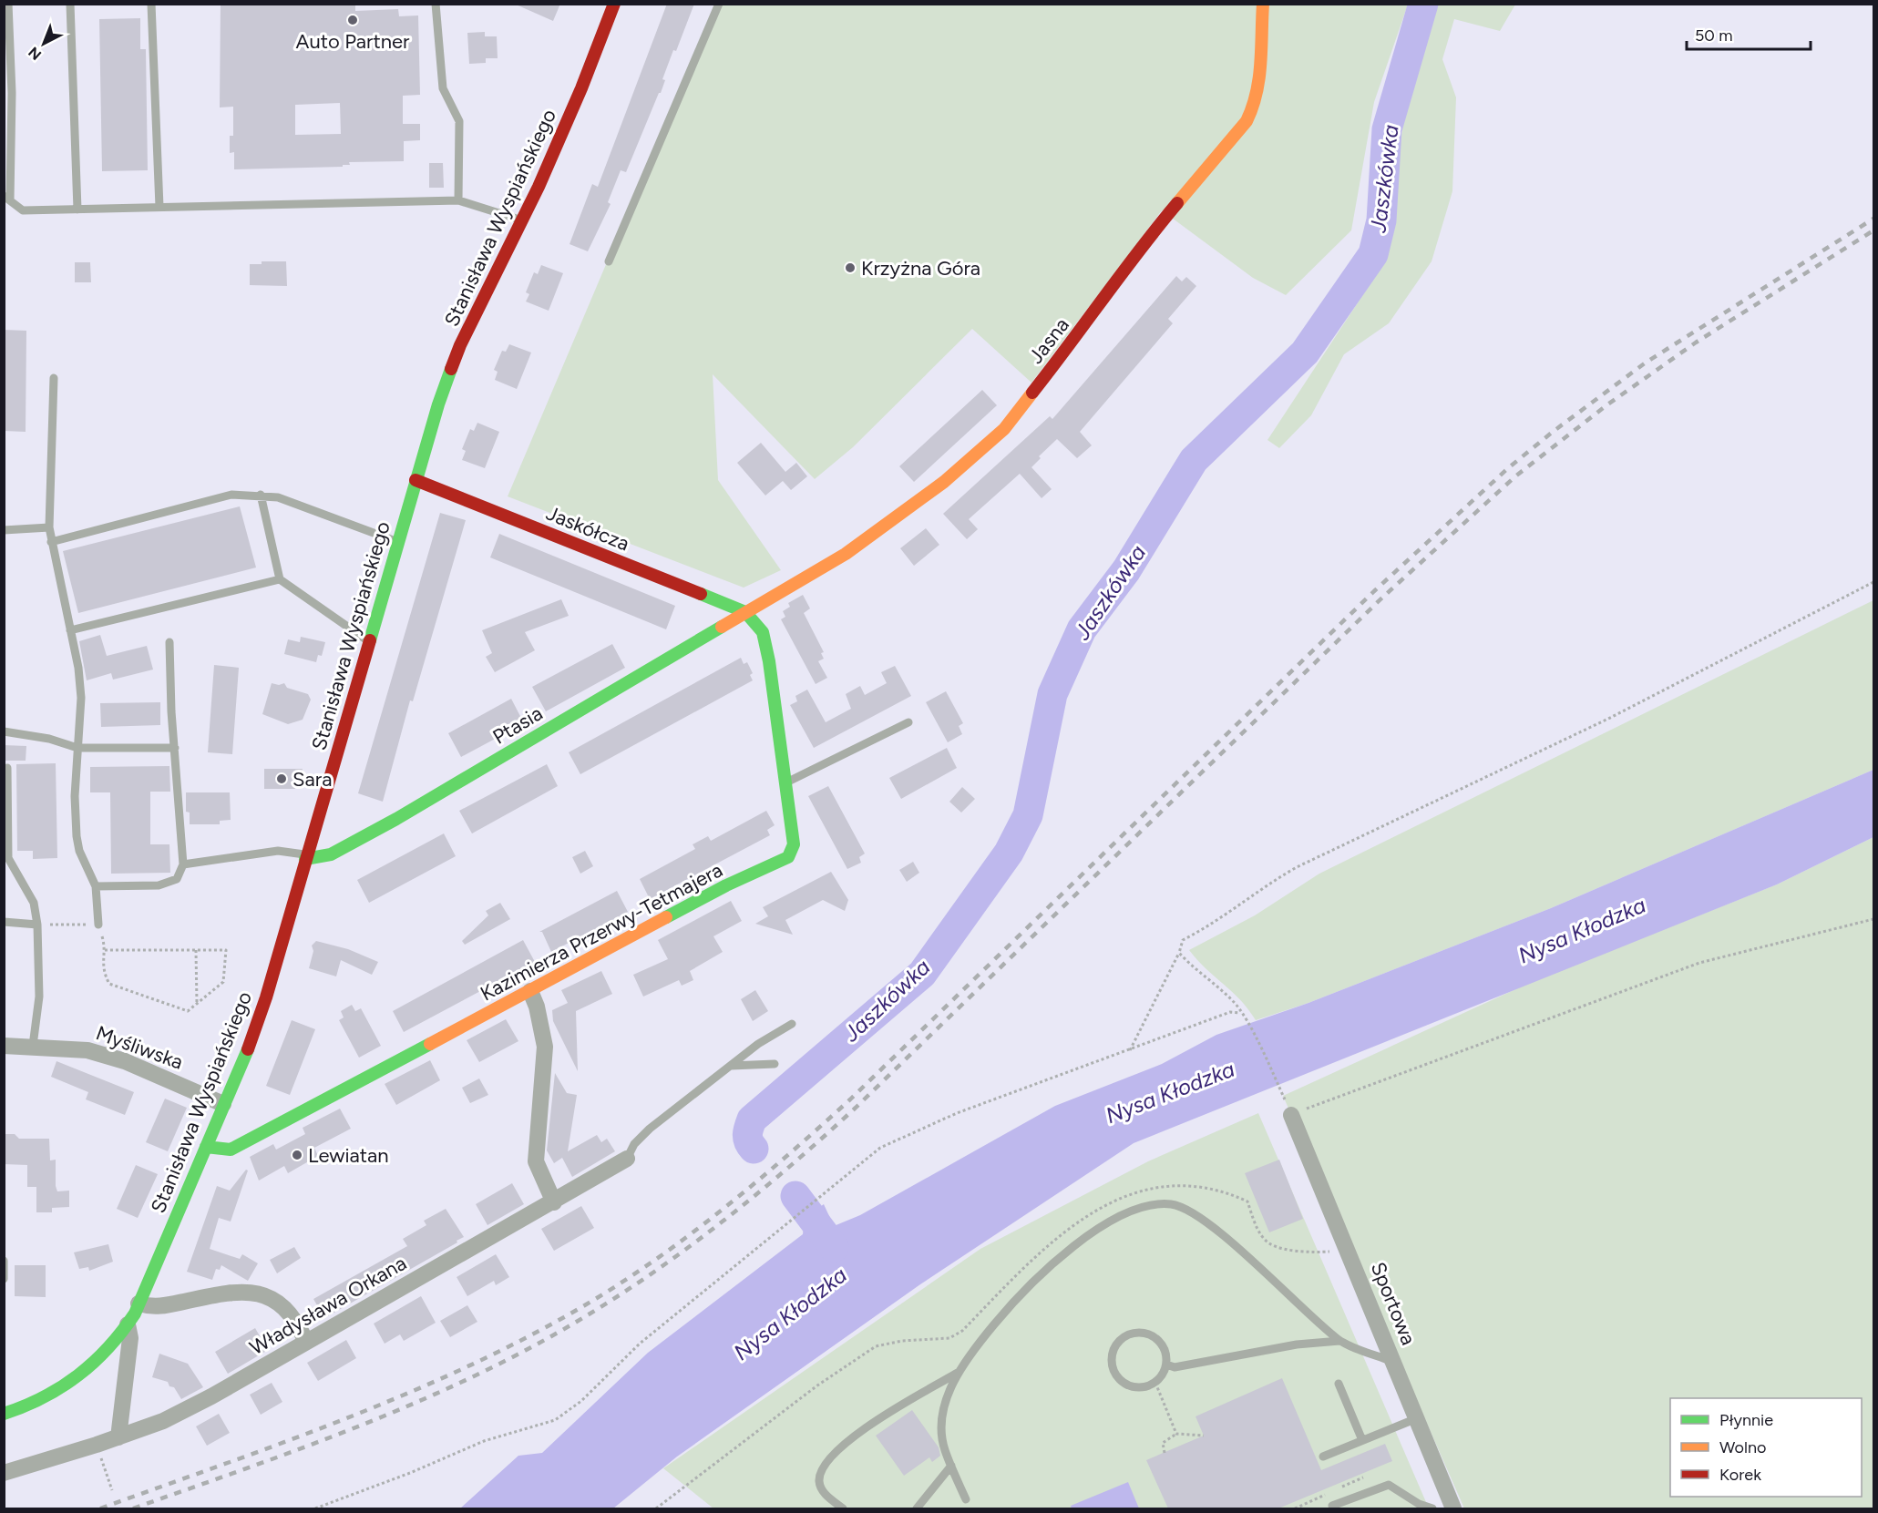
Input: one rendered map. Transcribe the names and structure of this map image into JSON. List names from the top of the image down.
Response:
{
  "streets": {
    "street": [
      "Stanisława Wyspiańskiego",
      "Jasna",
      "Jaskółcza",
      "Ptasia",
      "Kazimierza Przerwy-Tetmajera",
      "Myśliwska",
      "Sportowa",
      "Władysława Orkana"
    ]
  },
  "crossings": [
    ["Stanisława Wyspiańskiego", "Jaskółcza"],
    ["Stanisława Wyspiańskiego", "Ptasia"],
    ["Stanisława Wyspiańskiego", "Kazimierza Przerwy-Tetmajera"],
    ["Stanisława Wyspiańskiego", "Myśliwska"],
    ["Jasna", "Jaskółcza"],
    ["Jasna", "Ptasia"],
    ["Jasna", "Kazimierza Przerwy-Tetmajera"],
    ["Jaskółcza", "Ptasia"],
    ["Jaskółcza", "Kazimierza Przerwy-Tetmajera"],
    ["Ptasia", "Kazimierza Przerwy-Tetmajera"]
  ],
  "water": ["Jaszkówka", "Nysa Kłodzka"],
  "places": [
    "Auto Partner",
    "Krzyżna Góra",
    "Sara",
    "Lewiatan"
  ],
  "legend": ["Płynnie", "Wolno", "Korek"],
  "scale_bar": "50 m",
  "north": "bottom left"
}
